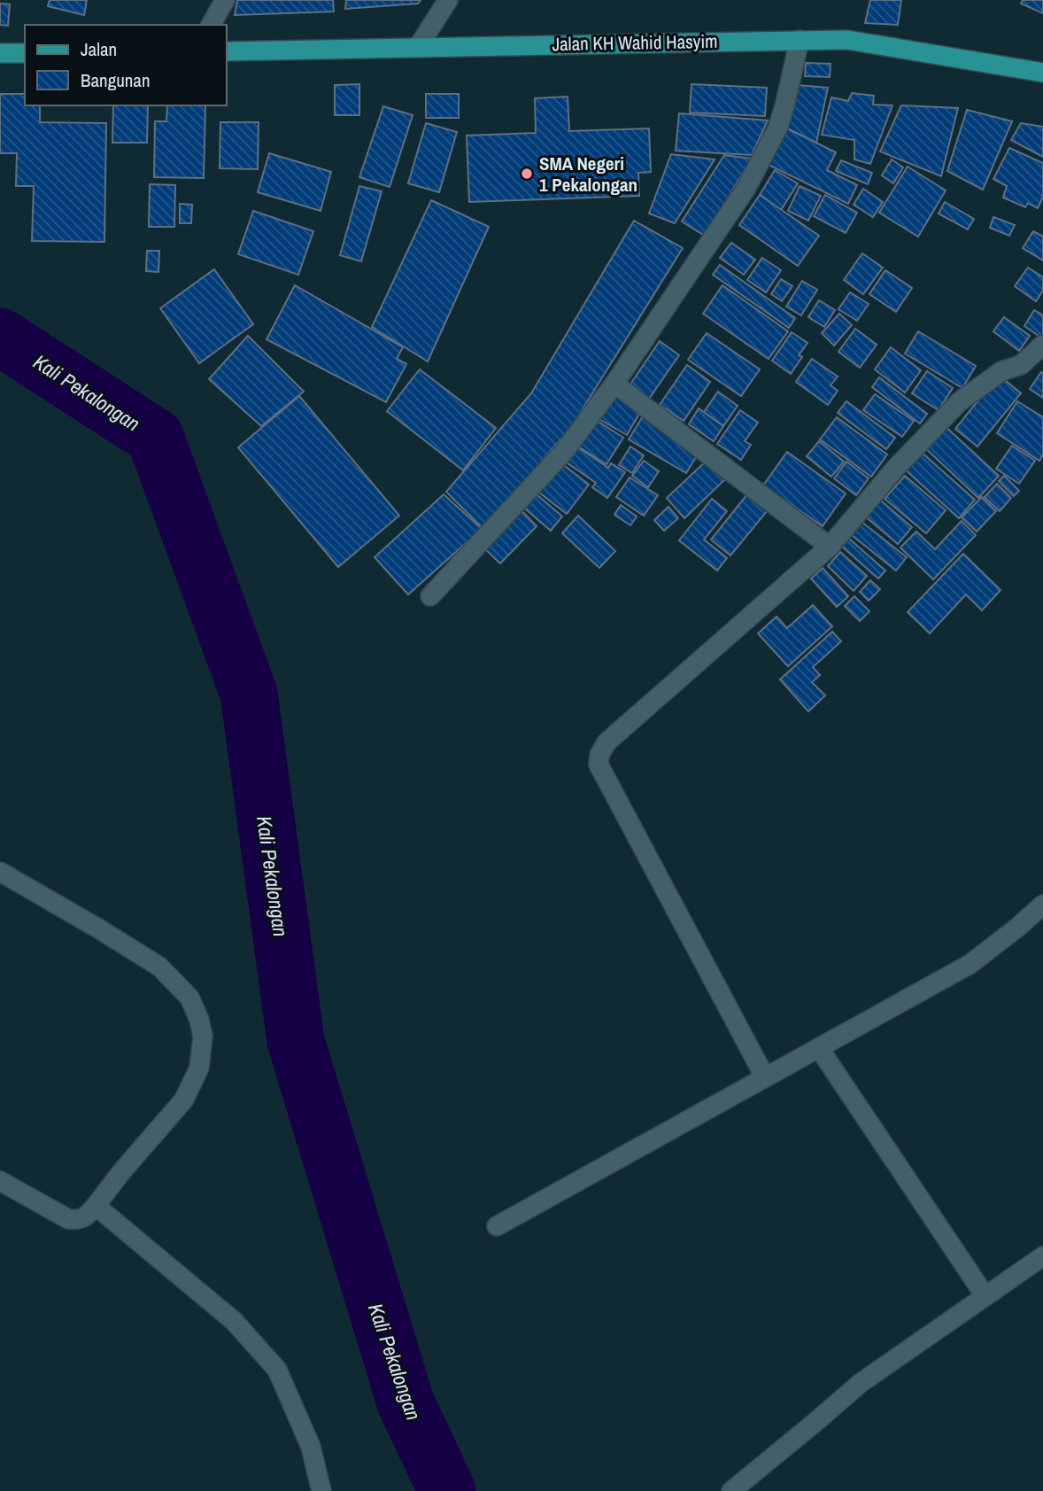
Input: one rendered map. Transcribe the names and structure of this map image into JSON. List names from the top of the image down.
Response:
{
  "streets": {
    "main road": ["Jalan KH Wahid Hasyim"]
  },
  "water": ["Kali Pekalongan"],
  "places": ["SMA Negeri 1 Pekalongan"],
  "legend": ["Jalan", "Bangunan"]
}
